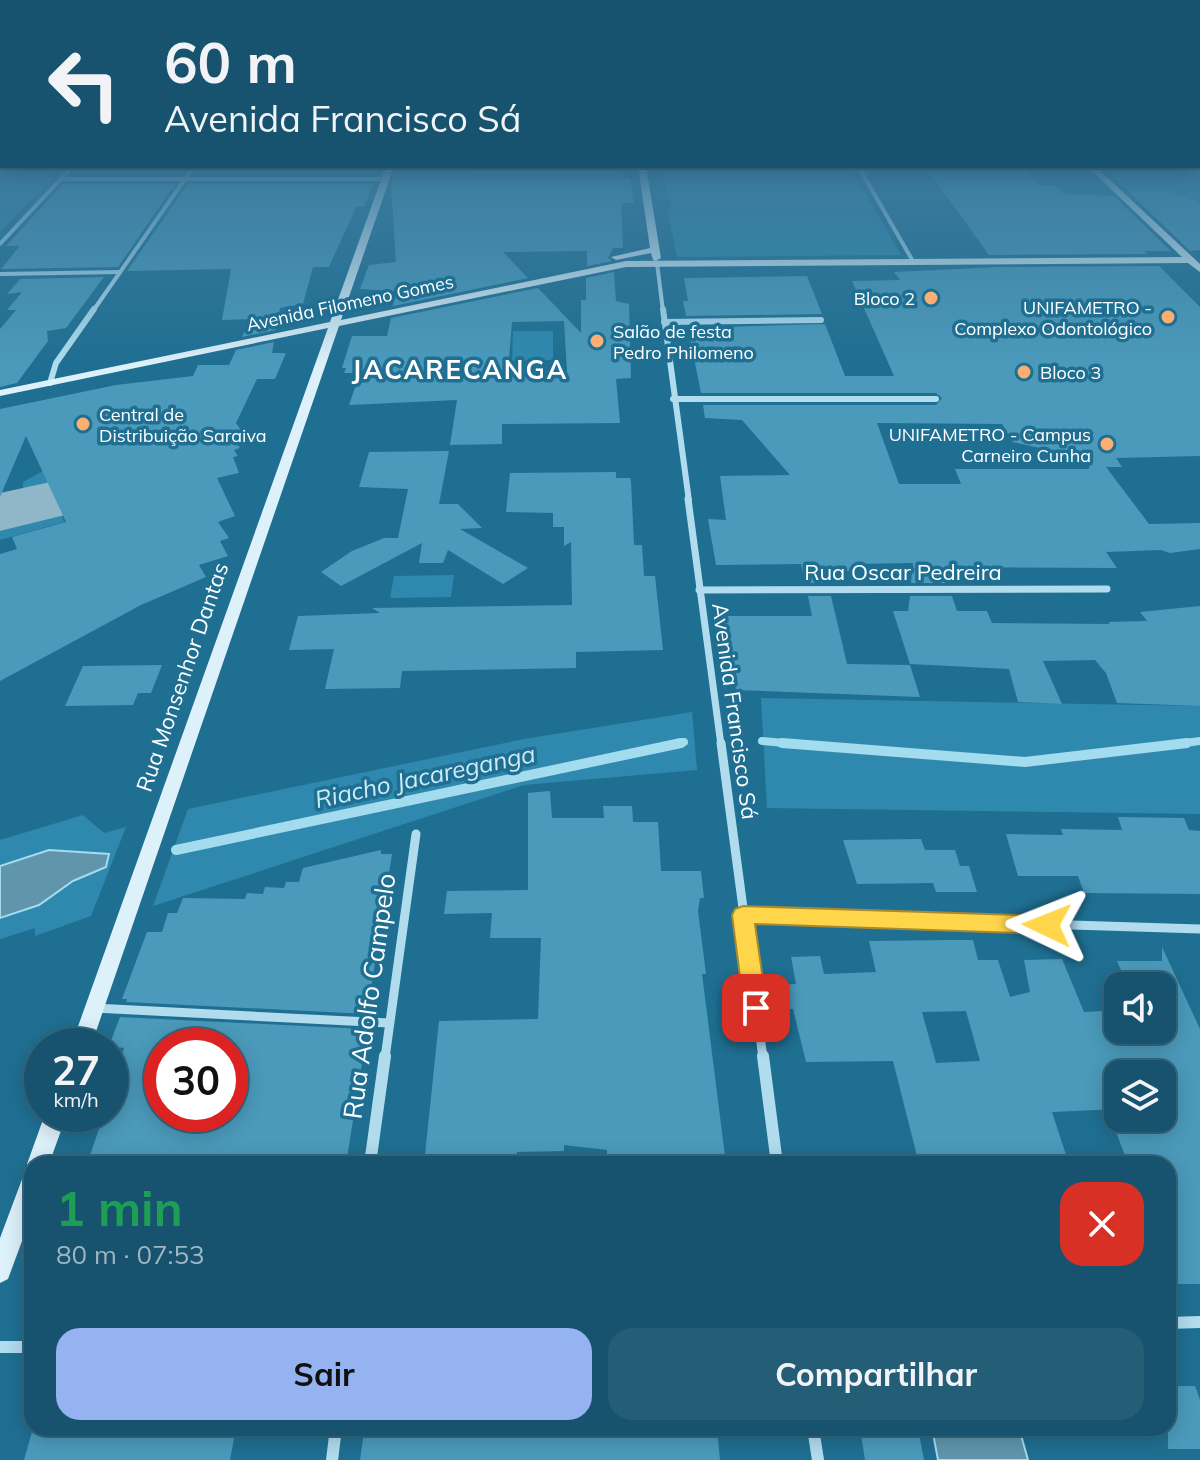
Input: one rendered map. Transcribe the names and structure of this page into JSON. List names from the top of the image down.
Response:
{
  "streets": {
    "street": [
      "Avenida Filomeno Gomes",
      "Rua Oscar Pedreira",
      "Rua Monsenhor Dantas",
      "Avenida Francisco Sá",
      "Rua Adolfo Campelo"
    ]
  },
  "crossings": [
    ["Avenida Filomeno Gomes", "Rua Monsenhor Dantas"],
    ["Avenida Filomeno Gomes", "Avenida Francisco Sá"],
    ["Rua Oscar Pedreira", "Avenida Francisco Sá"]
  ],
  "districts": ["JACARECANGA"],
  "water": ["Riacho Jacareganga"],
  "places": [
    "Bloco 2",
    "UNIFAMETRO - Complexo Odontológico",
    "Salão de festa Pedro Philomeno",
    "Bloco 3",
    "Central de Distribuição Saraiva",
    "UNIFAMETRO - Campus Carneiro Cunha"
  ],
  "page": {
    "turn": ["60 m", "Avenida Francisco Sá"],
    "speed": "27 km/h",
    "limit": "30",
    "heading": ["1 min", "80 m · 07:53"],
    "buttons": ["Sair", "Compartilhar"]
  }
}
